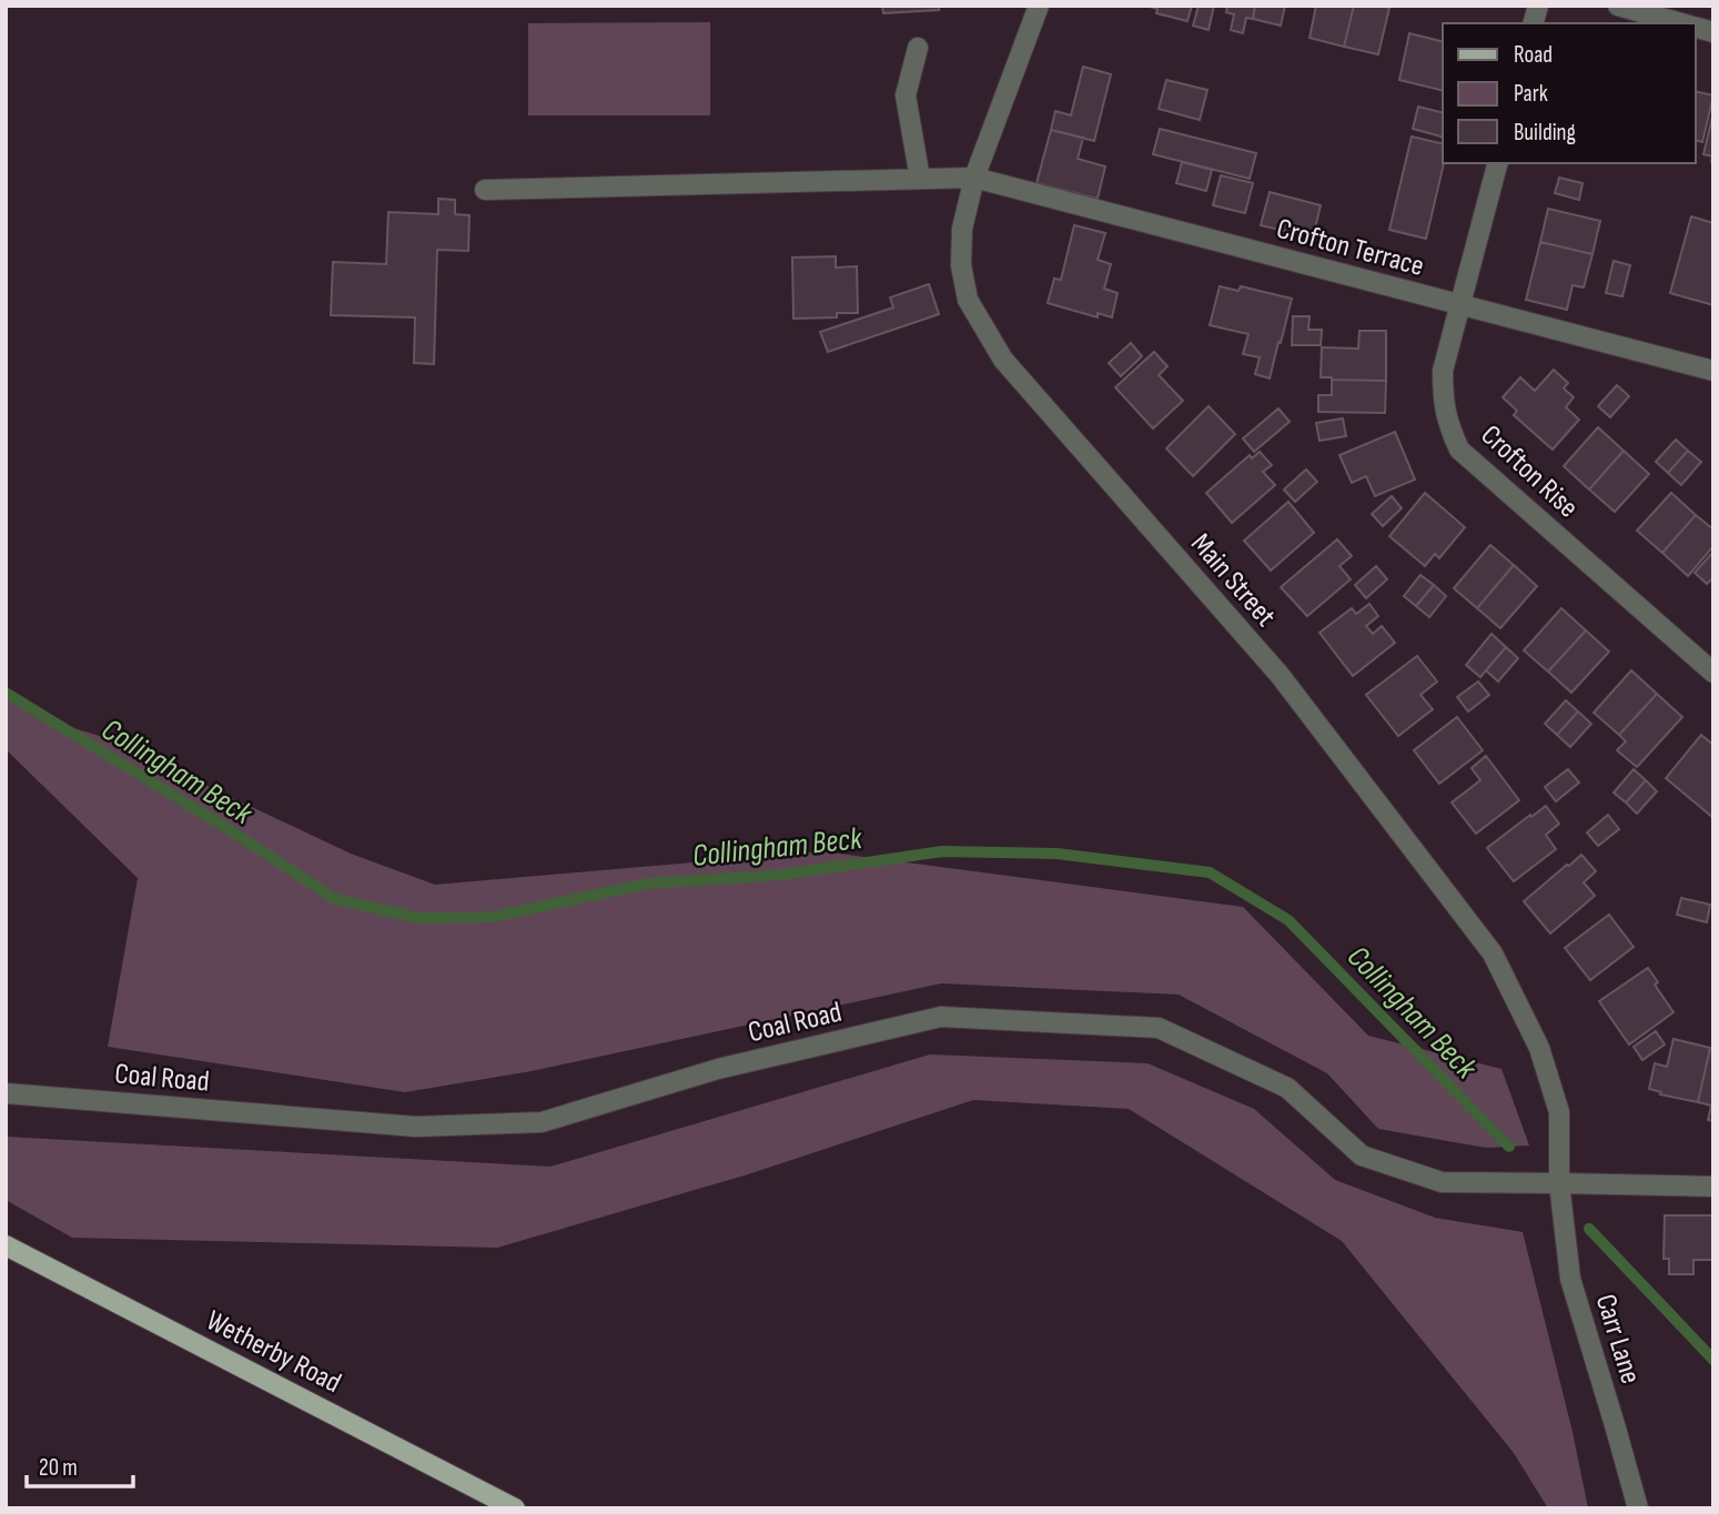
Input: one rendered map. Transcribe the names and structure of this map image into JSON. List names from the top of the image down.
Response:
{
  "streets": {
    "main road": ["Wetherby Road"],
    "street": [
      "Crofton Terrace",
      "Crofton Rise",
      "Main Street",
      "Coal Road",
      "Carr Lane"
    ]
  },
  "crossings": [
    ["Crofton Terrace", "Crofton Rise"],
    ["Crofton Terrace", "Main Street"],
    ["Main Street", "Coal Road"],
    ["Main Street", "Carr Lane"],
    ["Coal Road", "Carr Lane"]
  ],
  "water": ["Collingham Beck"],
  "legend": ["Road", "Park", "Building"],
  "scale_bar": "20 m"
}
